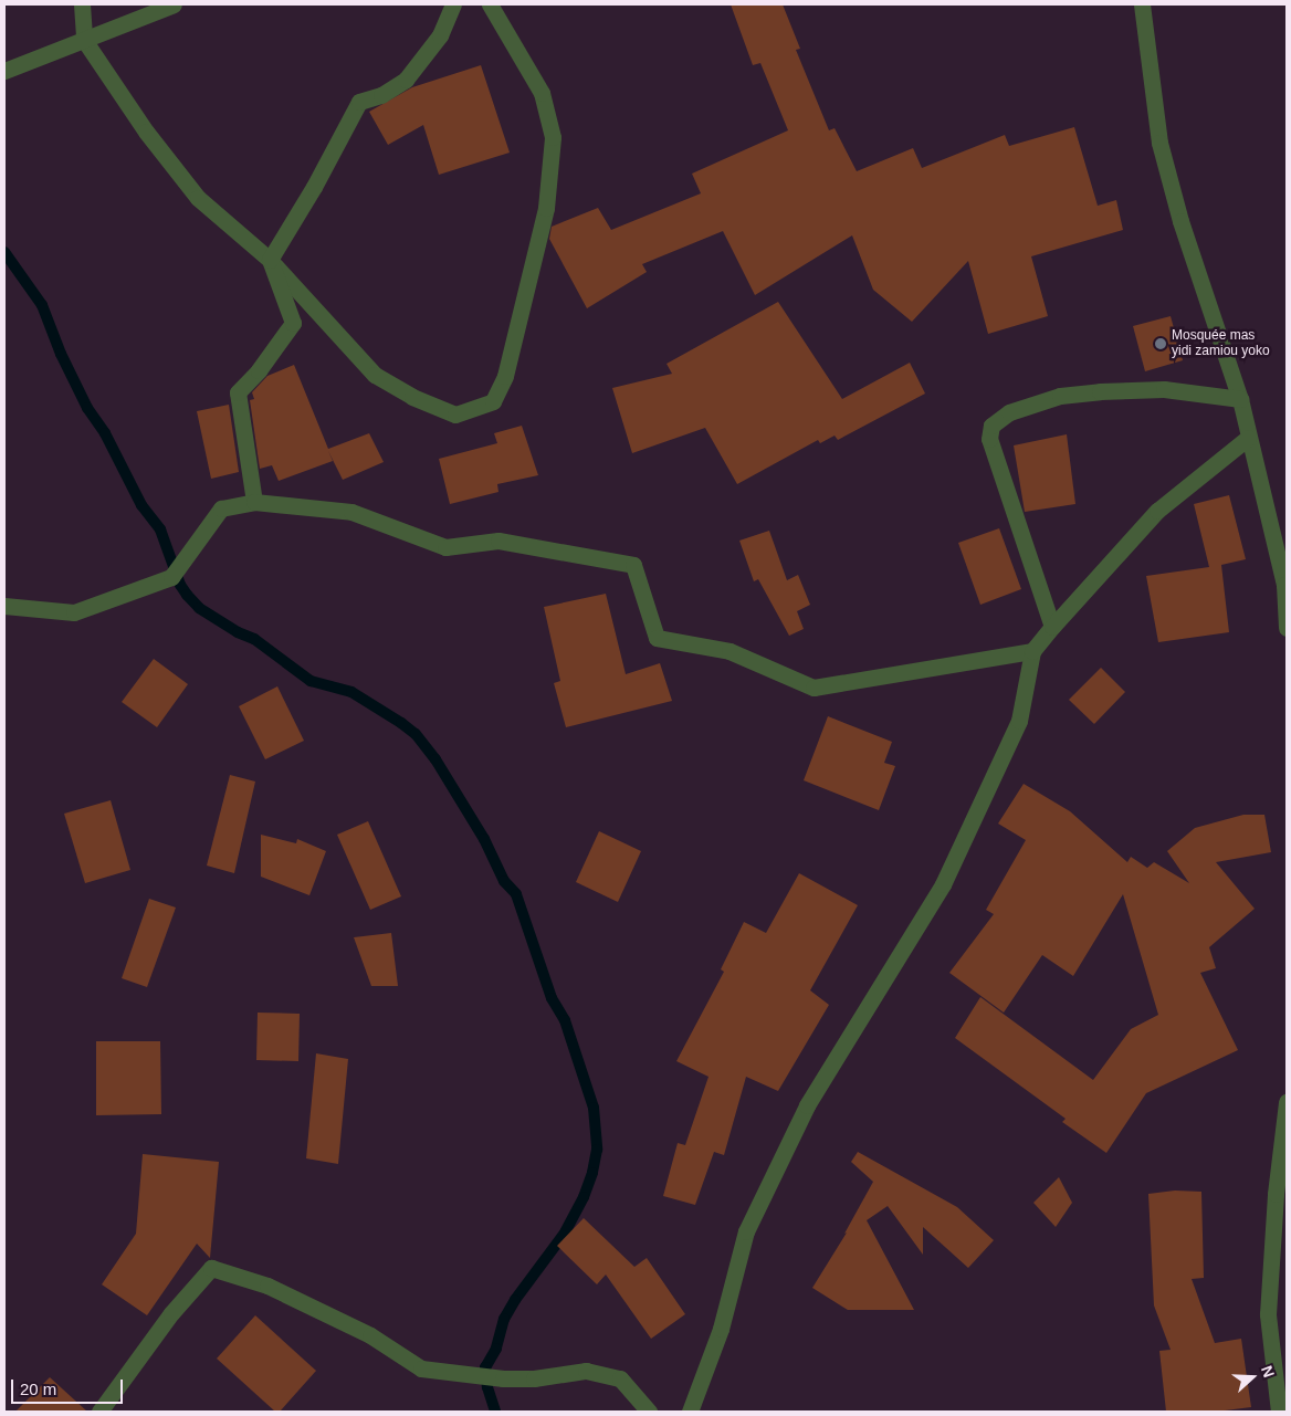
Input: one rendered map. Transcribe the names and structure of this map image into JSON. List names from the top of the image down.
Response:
{
  "places": ["Mosquée mas yidi zamiou yoko"],
  "scale_bar": "20 m",
  "north": "right"
}
